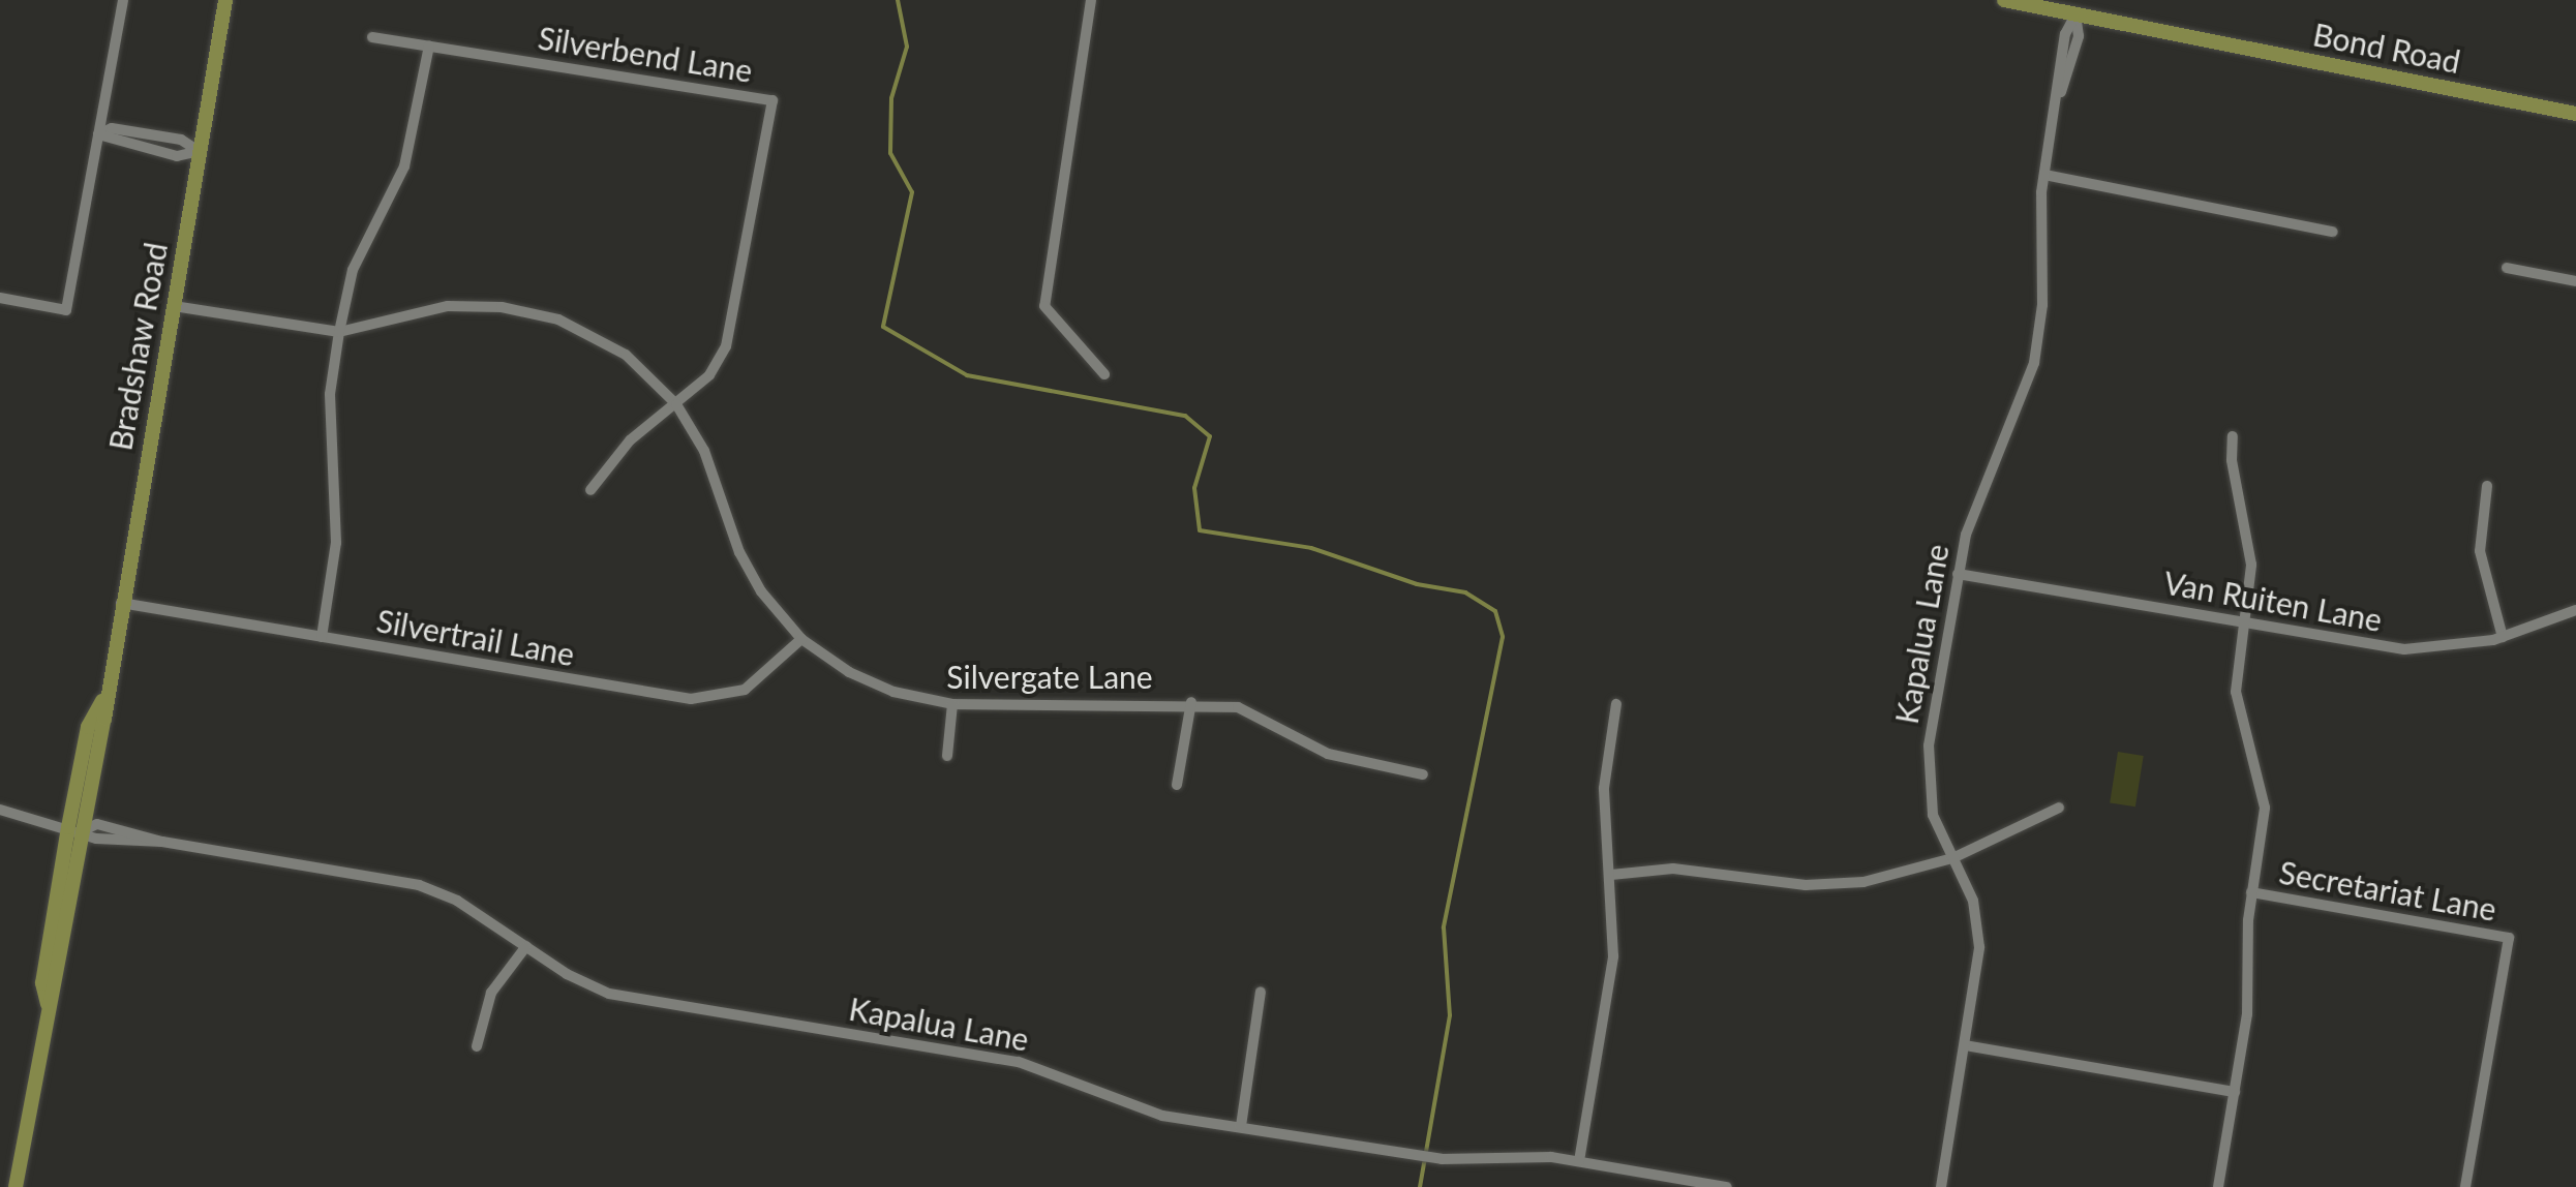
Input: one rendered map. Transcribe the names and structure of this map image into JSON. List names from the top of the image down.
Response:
{
  "streets": {
    "main road": ["Bond Road", "Bradshaw Road"],
    "street": [
      "Silverbend Lane",
      "Van Ruiten Lane",
      "Kapalua Lane",
      "Silvertrail Lane",
      "Silvergate Lane",
      "Secretariat Lane"
    ]
  },
  "crossings": [
    ["Bond Road", "Kapalua Lane"],
    ["Silverbend Lane", "Silvergate Lane"],
    ["Bradshaw Road", "Kapalua Lane"],
    ["Bradshaw Road", "Silvertrail Lane"],
    ["Bradshaw Road", "Silvergate Lane"],
    ["Van Ruiten Lane", "Kapalua Lane"],
    ["Van Ruiten Lane", "Secretariat Lane"],
    ["Silvertrail Lane", "Silvergate Lane"]
  ]
}
